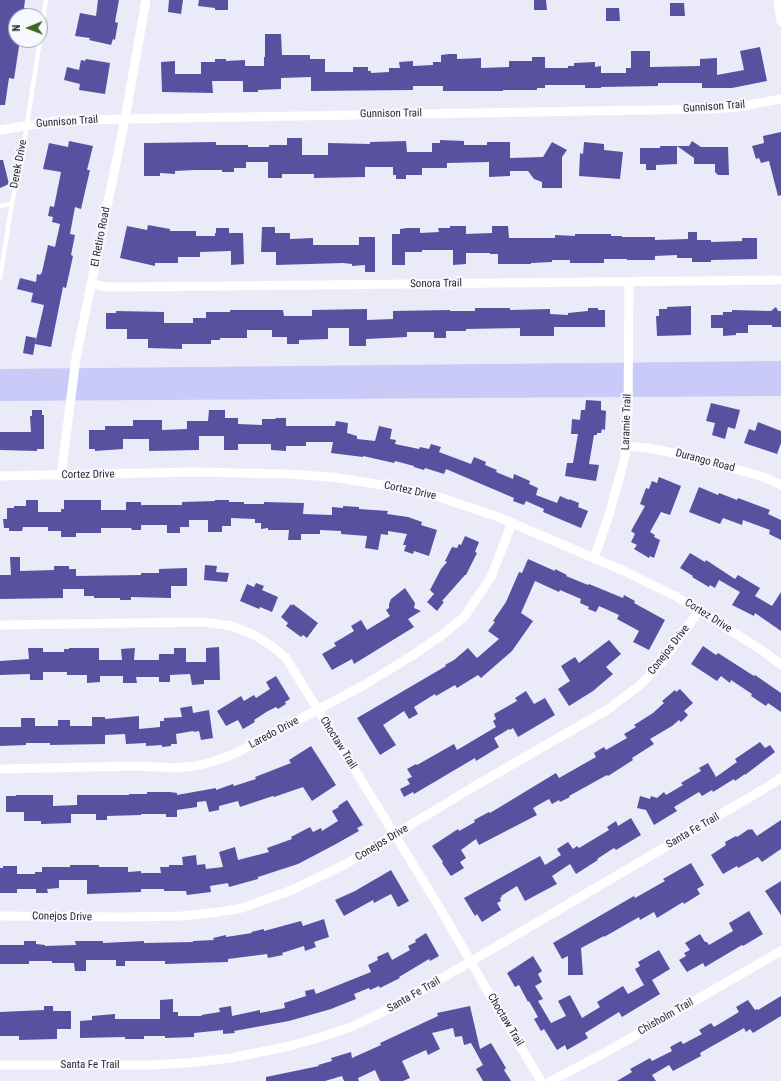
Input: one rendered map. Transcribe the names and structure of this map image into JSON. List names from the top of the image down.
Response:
{
  "streets": {
    "street": [
      "Gunnison Trail",
      "El Retiro Road",
      "Sonora Trail",
      "Laramie Trail",
      "Durango Road",
      "Cortez Drive",
      "Conejos Drive",
      "Laredo Drive",
      "Choctaw Trail",
      "Santa Fe Trail",
      "Chisholm Trail"
    ],
    "lane": ["Derek Drive"]
  },
  "crossings": [
    ["Gunnison Trail", "Derek Drive"],
    ["Gunnison Trail", "El Retiro Road"],
    ["El Retiro Road", "Sonora Trail"],
    ["El Retiro Road", "Cortez Drive"],
    ["Sonora Trail", "Laramie Trail"],
    ["Laramie Trail", "Durango Road"],
    ["Laramie Trail", "Cortez Drive"],
    ["Cortez Drive", "Conejos Drive"],
    ["Cortez Drive", "Laredo Drive"],
    ["Conejos Drive", "Choctaw Trail"],
    ["Laredo Drive", "Choctaw Trail"],
    ["Choctaw Trail", "Santa Fe Trail"]
  ],
  "north": "left"
}
